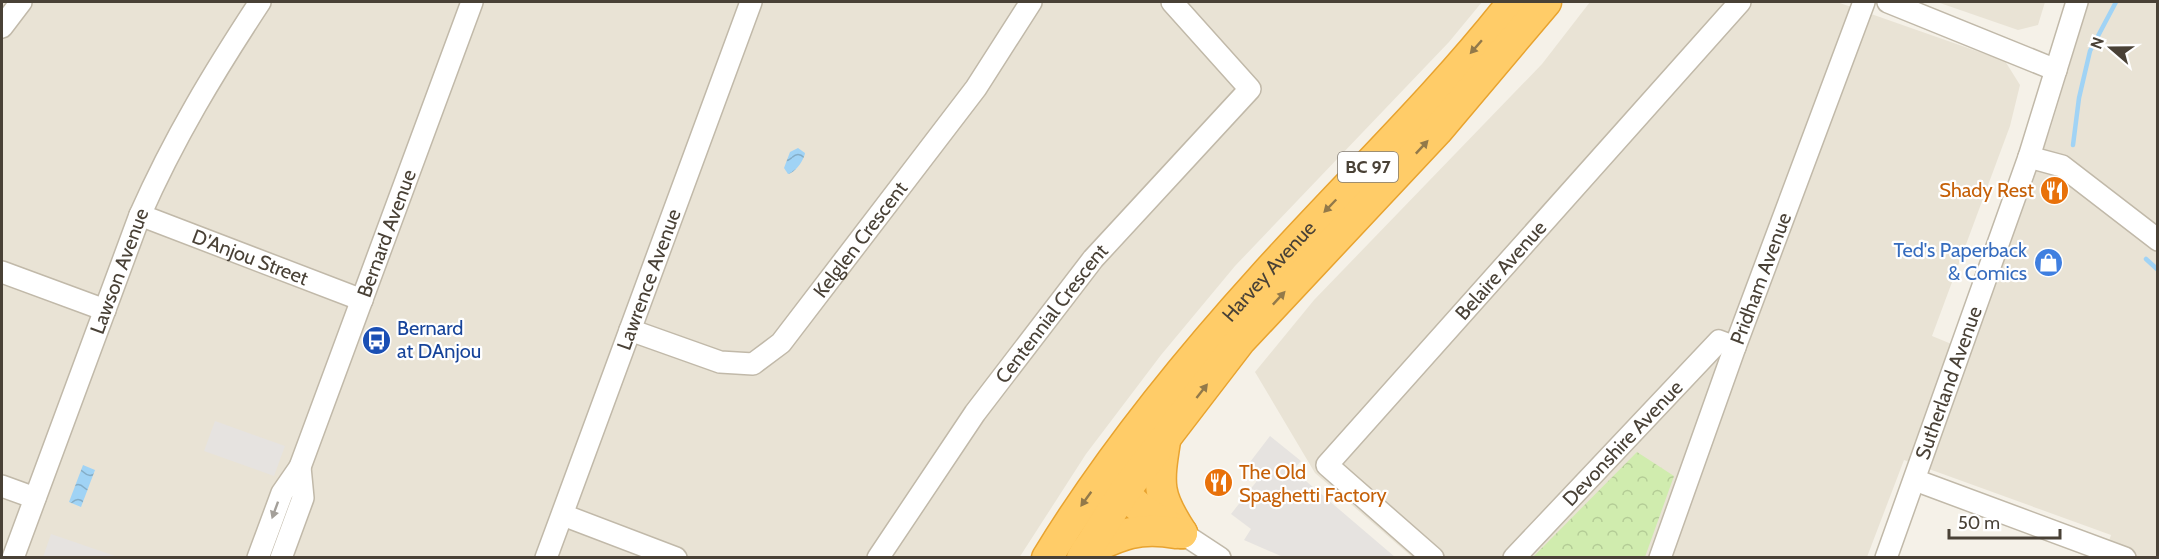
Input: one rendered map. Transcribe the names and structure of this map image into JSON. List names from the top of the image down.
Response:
{
  "streets": {
    "highway": ["BC 97", "Harvey Avenue"],
    "street": [
      "Bernard Avenue",
      "Kelglen Crescent",
      "D'Anjou Street",
      "Belaire Avenue",
      "Lawson Avenue",
      "Pridham Avenue",
      "Lawrence Avenue",
      "Centennial Crescent",
      "Sutherland Avenue",
      "Devonshire Avenue"
    ]
  },
  "crossings": [
    ["Bernard Avenue", "D'Anjou Street"],
    ["Kelglen Crescent", "Lawrence Avenue"],
    ["D'Anjou Street", "Lawson Avenue"],
    ["Pridham Avenue", "Devonshire Avenue"]
  ],
  "places": {
    "restaurant": ["Shady Rest", "The Old Spaghetti Factory"],
    "shop": ["Ted's Paperback & Comics"],
    "bus stop": ["Bernard at DAnjou"]
  },
  "scale_bar": "50 m",
  "north": "left"
}
